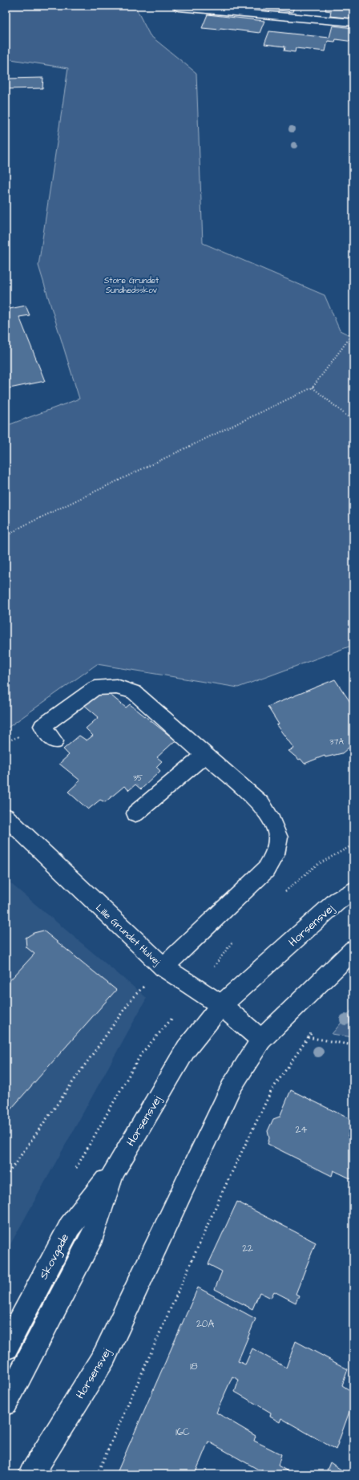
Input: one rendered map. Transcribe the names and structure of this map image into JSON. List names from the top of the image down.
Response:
{
  "streets": {
    "main road": ["Horsensvej", "Lille Grundet Hulvej", "Skovgade"]
  },
  "crossings": [
    ["Horsensvej", "Lille Grundet Hulvej"],
    ["Horsensvej", "Skovgade"]
  ],
  "parks": ["Store Grundet Sundhedsskov"],
  "house_numbers": [
    "37A",
    "35",
    "24",
    "22",
    "20A",
    "18",
    "16C"
  ]
}
